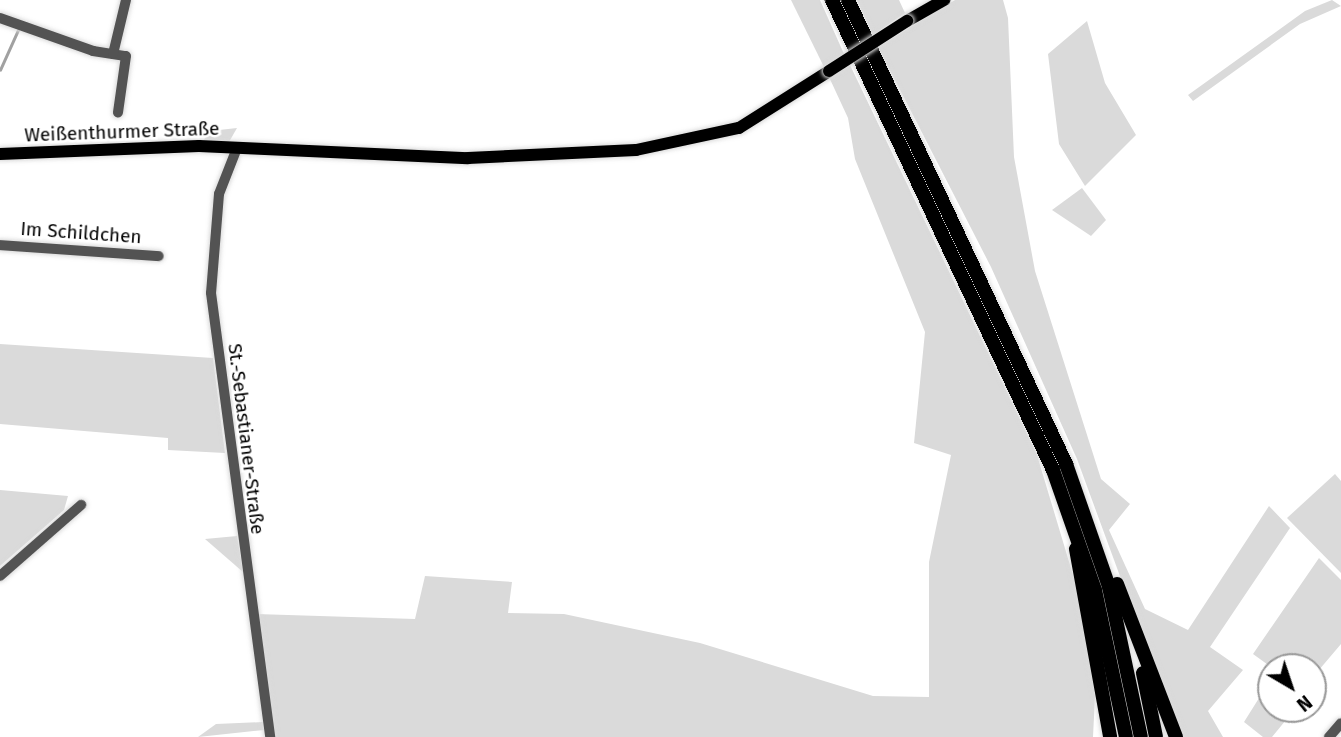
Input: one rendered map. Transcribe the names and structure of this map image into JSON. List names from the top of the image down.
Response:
{
  "streets": {
    "main road": ["Weißenthurmer Straße"],
    "street": ["Im Schildchen", "St.-Sebastianer-Straße"]
  },
  "crossings": [
    ["Weißenthurmer Straße", "St.-Sebastianer-Straße"]
  ],
  "north": "bottom right"
}
